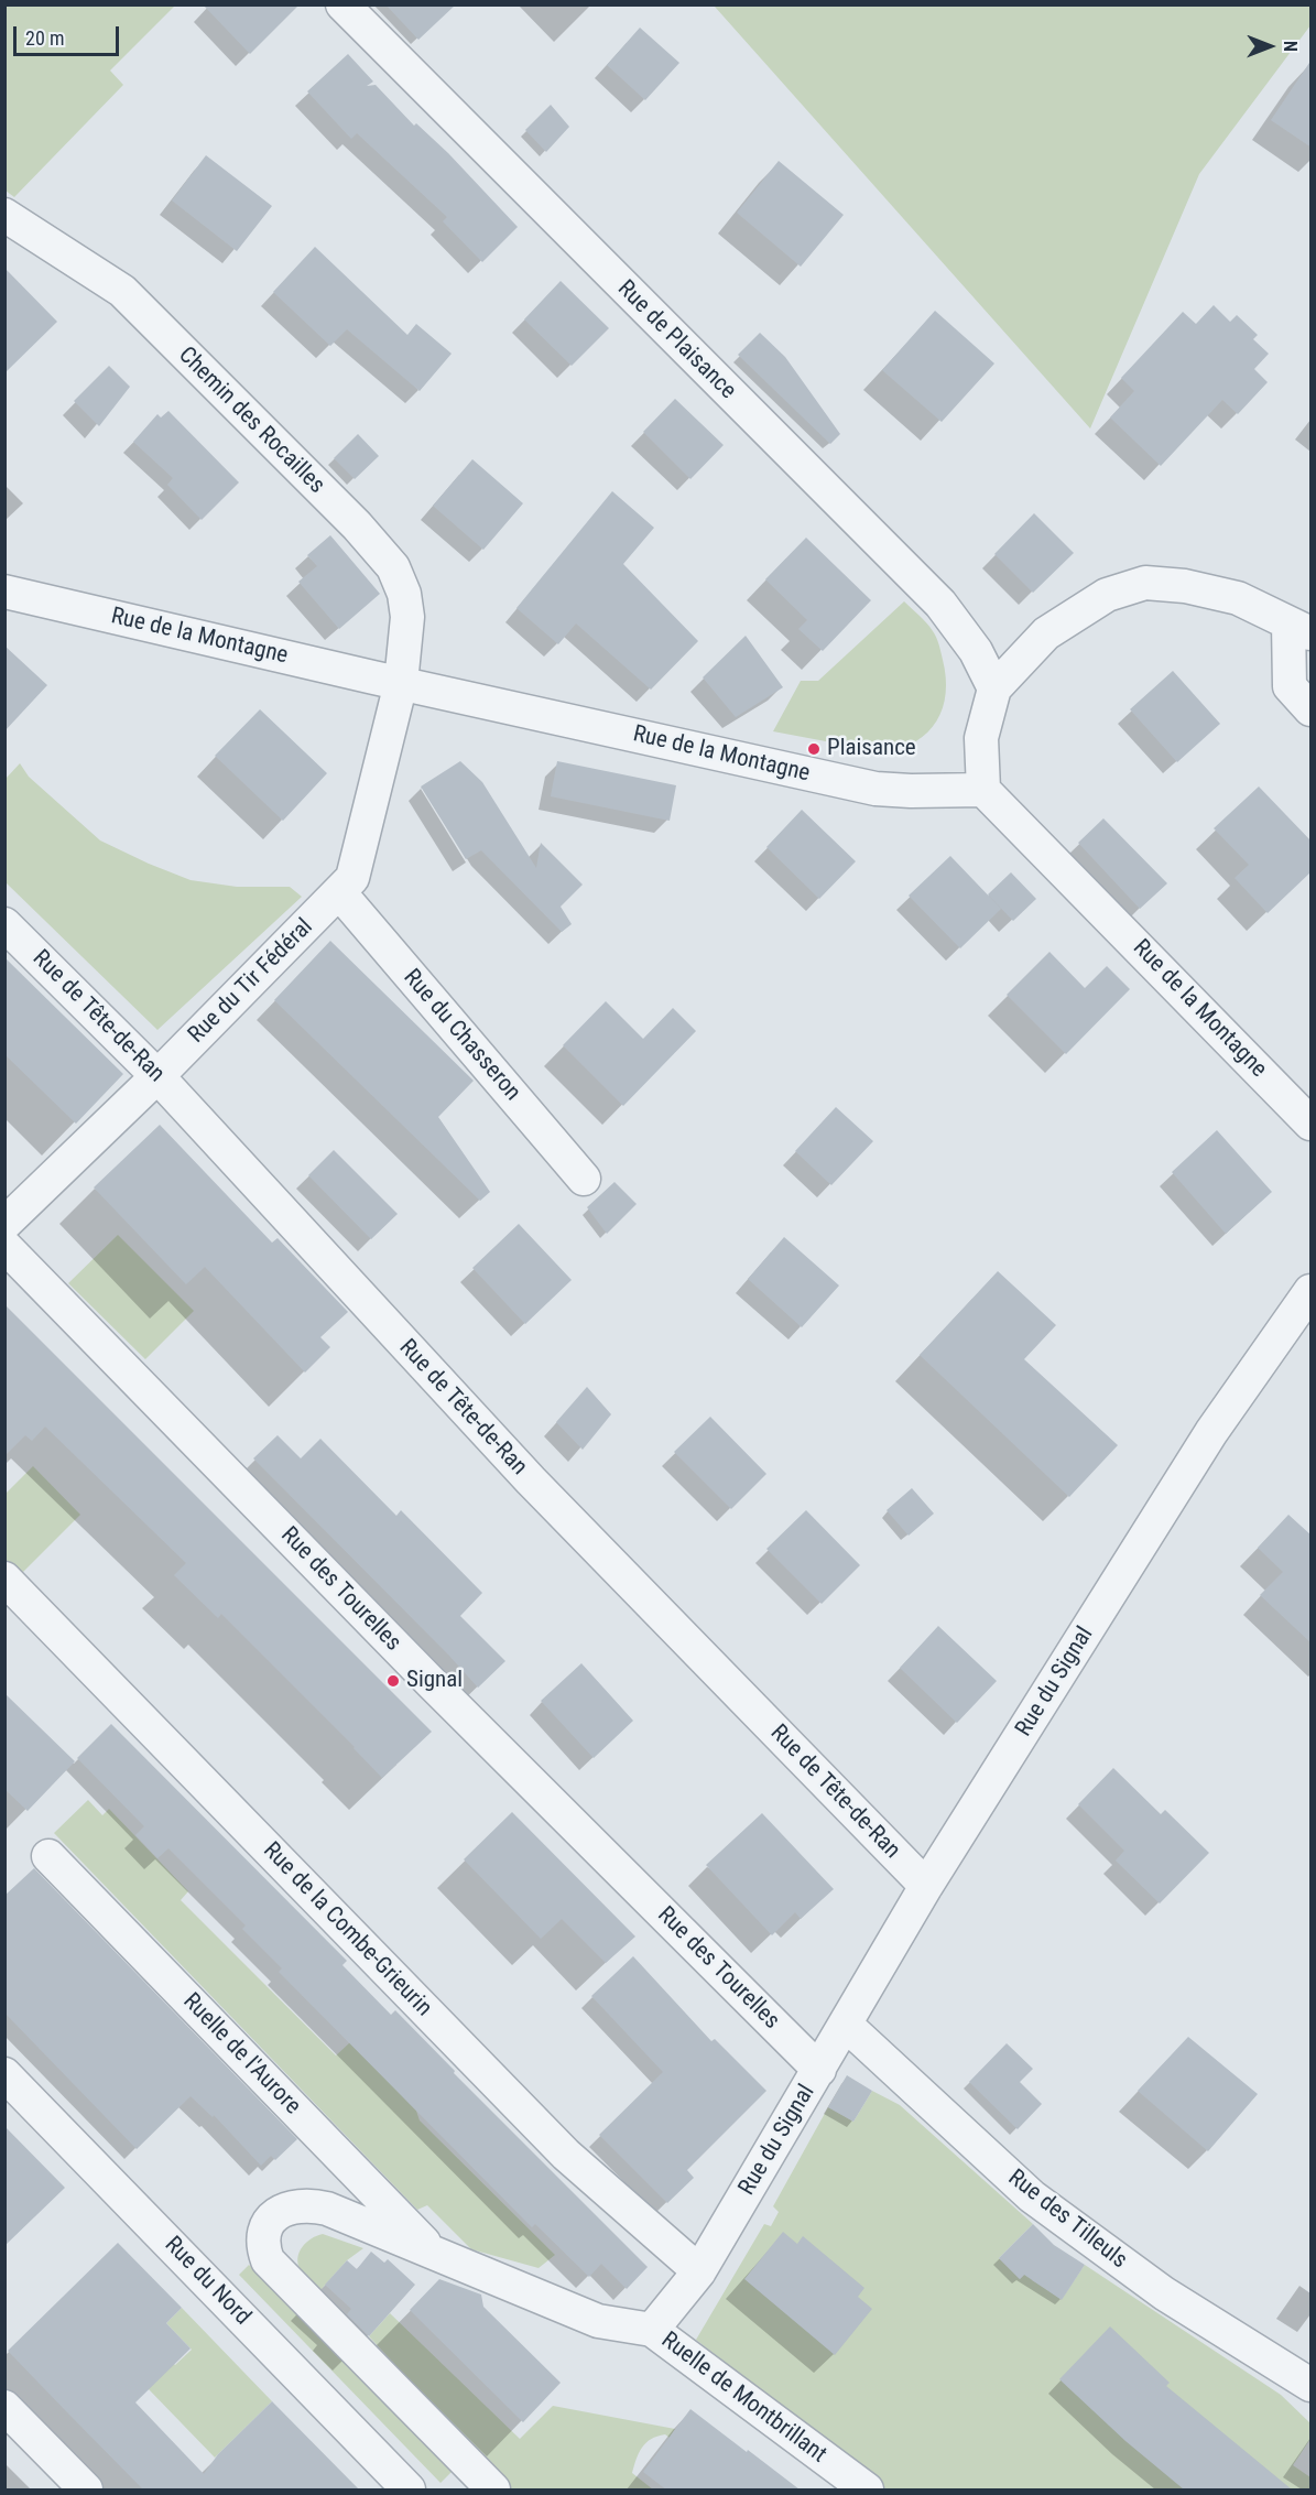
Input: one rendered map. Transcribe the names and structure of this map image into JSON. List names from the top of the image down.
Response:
{
  "streets": {
    "street": [
      "Rue de Plaisance",
      "Chemin des Rocailles",
      "Rue de la Montagne",
      "Rue du Tir Fédéral",
      "Rue de Tête-de-Ran",
      "Rue du Chasseron",
      "Rue des Tourelles",
      "Rue du Signal",
      "Rue de la Combe-Grieurin",
      "Ruelle de l'Aurore",
      "Rue des Tilleuls",
      "Rue du Nord",
      "Ruelle de Montbrillant"
    ]
  },
  "crossings": [
    ["Chemin des Rocailles", "Rue de la Montagne"],
    ["Chemin des Rocailles", "Rue du Tir Fédéral"],
    ["Rue de la Montagne", "Rue du Tir Fédéral"],
    ["Rue du Tir Fédéral", "Rue de Tête-de-Ran"],
    ["Rue du Tir Fédéral", "Rue du Chasseron"],
    ["Rue de Tête-de-Ran", "Rue du Signal"],
    ["Rue des Tourelles", "Rue du Signal"],
    ["Rue du Signal", "Rue de la Combe-Grieurin"],
    ["Rue du Signal", "Rue des Tilleuls"],
    ["Rue du Signal", "Ruelle de Montbrillant"]
  ],
  "places": ["Plaisance", "Signal"],
  "scale_bar": "20 m",
  "north": "right"
}
